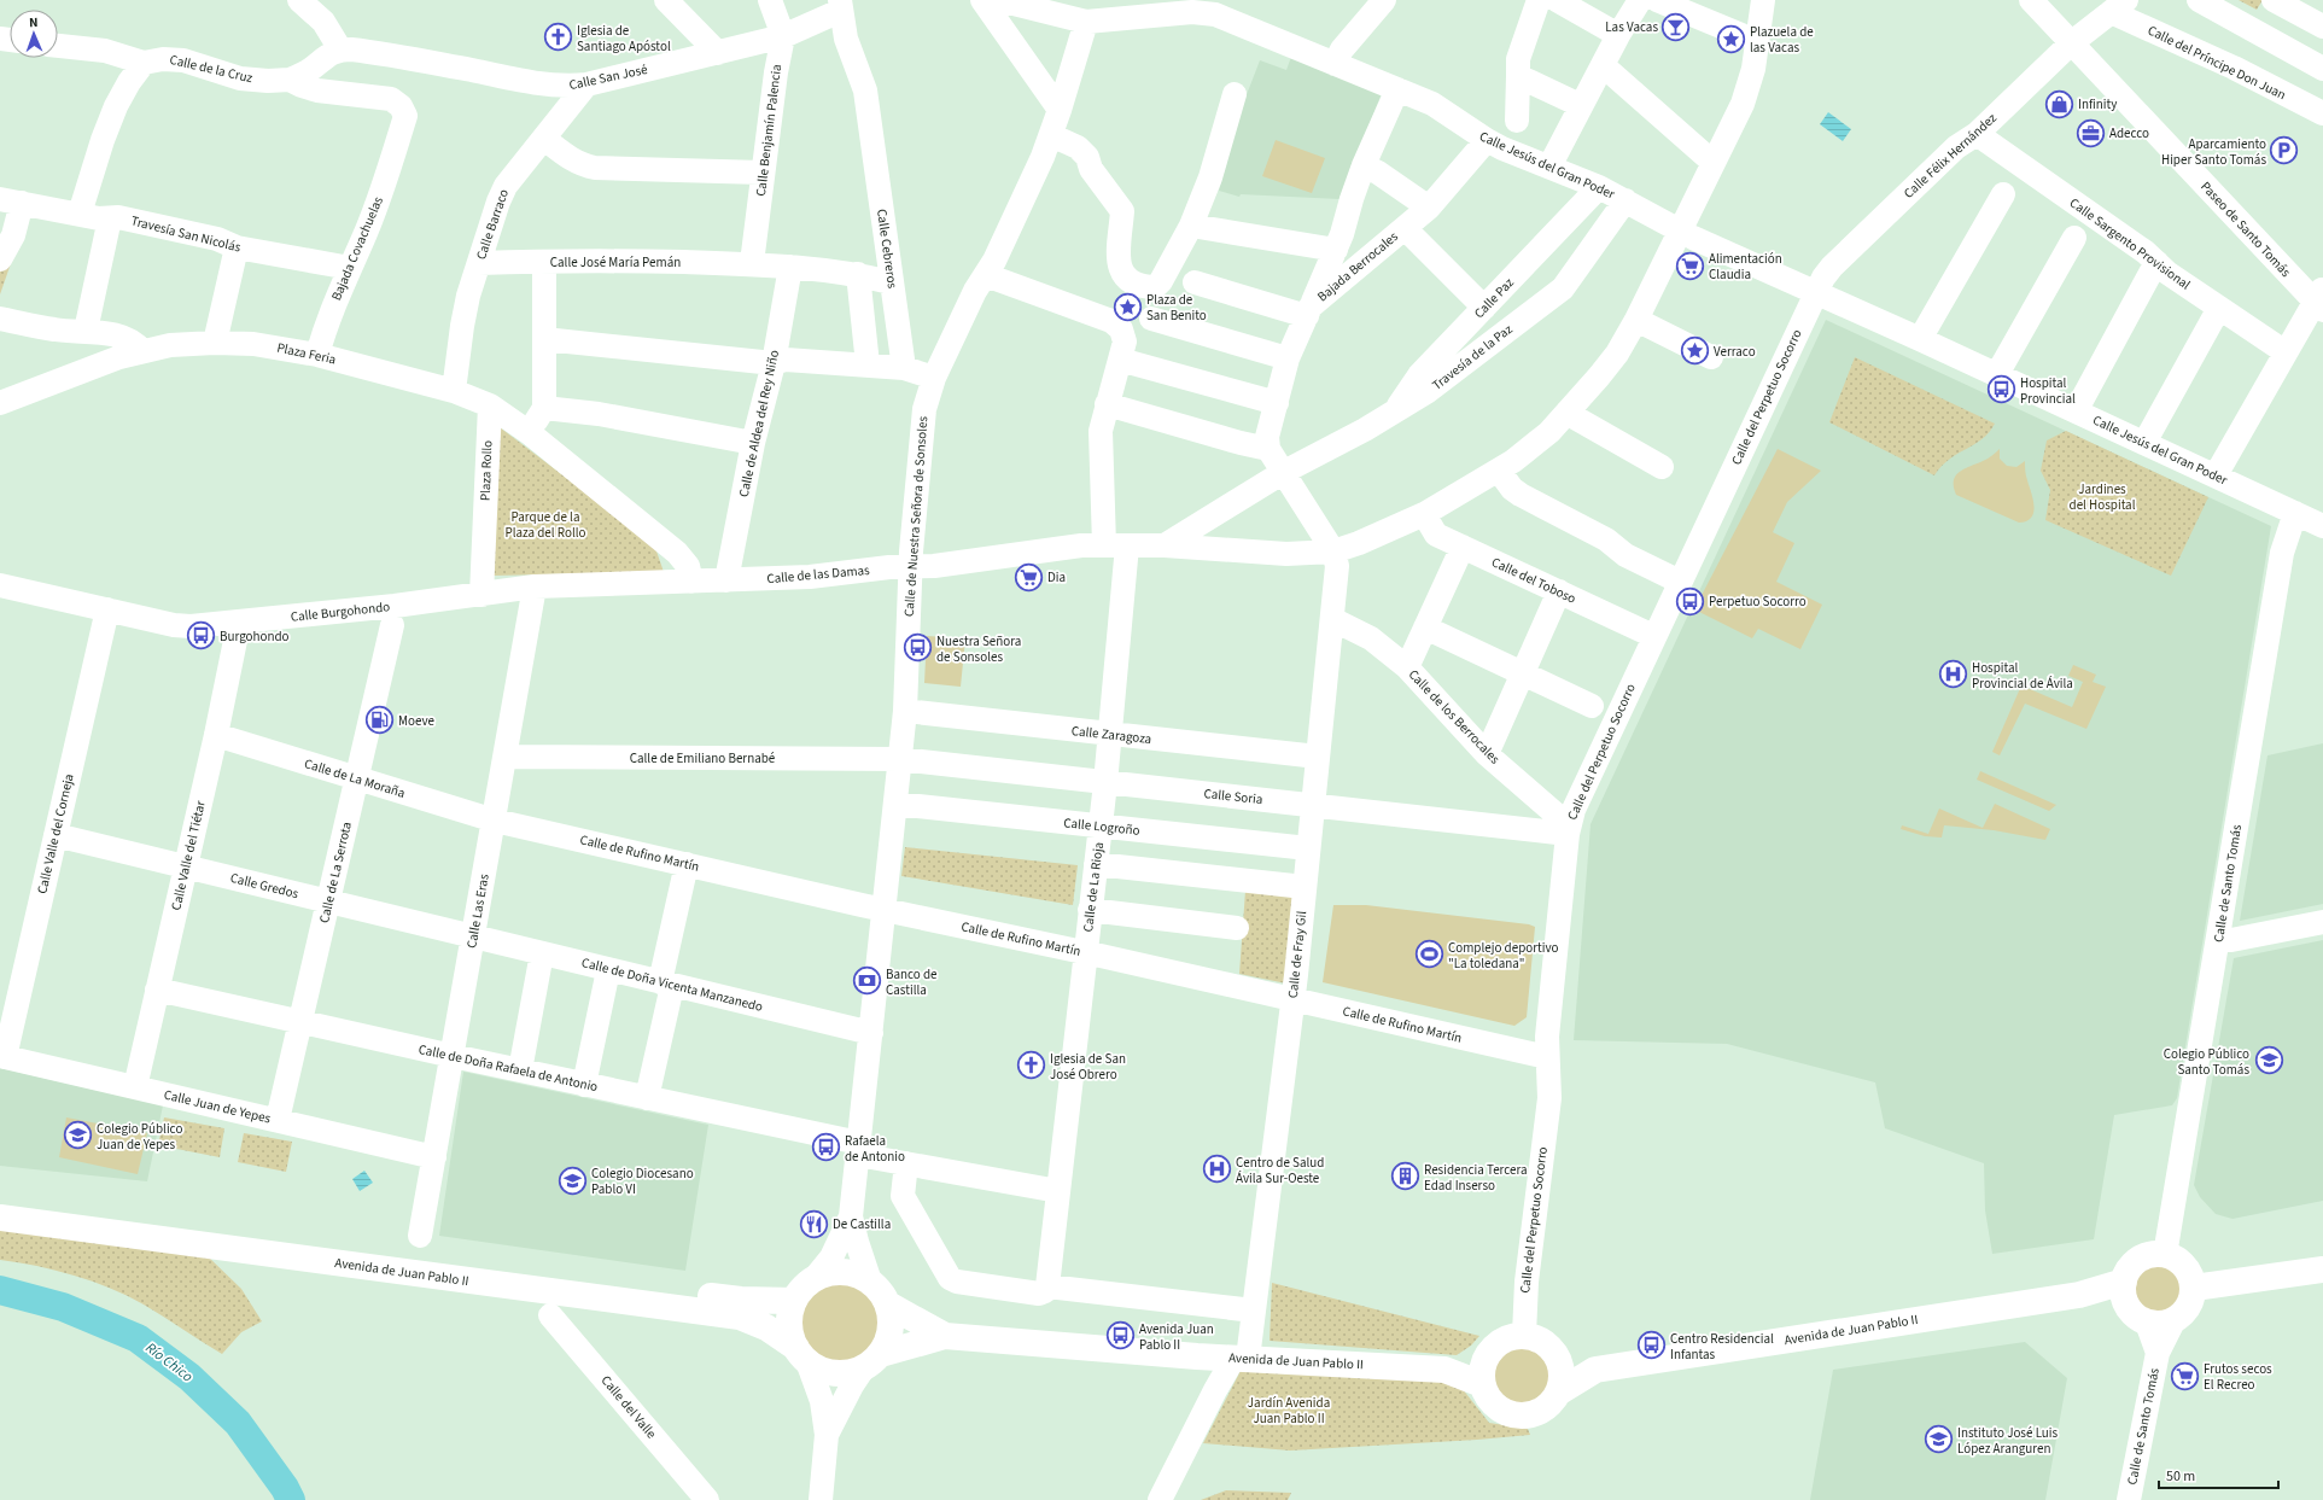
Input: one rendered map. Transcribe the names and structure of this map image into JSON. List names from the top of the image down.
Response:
{
  "streets": {
    "main road": ["Avenida de Juan Pablo II"],
    "street": [
      "Calle del Príncipe Don Juan",
      "Calle de la Cruz",
      "Calle San José",
      "Calle Benjamín Palencia",
      "Calle Félix Hernández",
      "Calle Jesús del Gran Poder",
      "Calle Barraco",
      "Paseo de Santo Tomás",
      "Travesía San Nicolás",
      "Calle Sargento Provisional",
      "Bajada Covachuelas",
      "Calle Cebreros",
      "Calle José María Pemán",
      "Bajada Berrocales",
      "Calle Paz",
      "Plaza Feria",
      "Travesía de la Paz",
      "Calle del Perpetuo Socorro",
      "Calle de Aldea del Rey Niño",
      "Plaza Rollo",
      "Calle de Nuestra Señora de Sonsoles",
      "Calle de las Damas",
      "Calle del Toboso",
      "Calle Burgohondo",
      "Calle de los Berrocales",
      "Calle Zaragoza",
      "Calle de Emiliano Bernabé",
      "Calle de La Moraña",
      "Calle Soria",
      "Calle Logroño",
      "Calle Valle del Corneja",
      "Calle de Rufino Martín",
      "Calle Valle del Tiétar",
      "Calle de La Serrota",
      "Calle de Santo Tomás",
      "Calle Gredos",
      "Calle de La Rioja",
      "Calle Las Eras",
      "Calle de Fray Gil",
      "Calle de Doña Vicenta Manzanedo",
      "Calle de Doña Rafaela de Antonio",
      "Calle Juan de Yepes",
      "Calle del Valle"
    ]
  },
  "crossings": [
    ["Calle del Príncipe Don Juan", "Calle Félix Hernández"],
    ["Calle de la Cruz", "Bajada Covachuelas"],
    ["Calle San José", "Calle Benjamín Palencia"],
    ["Calle San José", "Calle Barraco"],
    ["Calle San José", "Calle Cebreros"],
    ["Calle Benjamín Palencia", "Calle José María Pemán"],
    ["Calle Félix Hernández", "Calle Jesús del Gran Poder"],
    ["Calle Félix Hernández", "Paseo de Santo Tomás"],
    ["Calle Félix Hernández", "Calle Sargento Provisional"],
    ["Calle Félix Hernández", "Calle del Perpetuo Socorro"],
    ["Calle Jesús del Gran Poder", "Bajada Berrocales"],
    ["Calle Jesús del Gran Poder", "Calle Paz"],
    ["Calle Jesús del Gran Poder", "Travesía de la Paz"],
    ["Calle Jesús del Gran Poder", "Calle del Perpetuo Socorro"],
    ["Calle Jesús del Gran Poder", "Calle de Nuestra Señora de Sonsoles"],
    ["Calle Jesús del Gran Poder", "Calle de las Damas"],
    ["Calle Jesús del Gran Poder", "Calle de Santo Tomás"],
    ["Calle Barraco", "Calle José María Pemán"],
    ["Calle Barraco", "Plaza Feria"],
    ["Travesía San Nicolás", "Bajada Covachuelas"],
    ["Bajada Covachuelas", "Plaza Feria"],
    ["Calle Cebreros", "Calle José María Pemán"],
    ["Calle José María Pemán", "Calle de Aldea del Rey Niño"],
    ["Calle Paz", "Travesía de la Paz"],
    ["Plaza Feria", "Plaza Rollo"],
    ["Travesía de la Paz", "Calle de las Damas"],
    ["Calle del Perpetuo Socorro", "Calle del Toboso"],
    ["Calle del Perpetuo Socorro", "Calle de los Berrocales"],
    ["Calle del Perpetuo Socorro", "Calle Soria"],
    ["Calle del Perpetuo Socorro", "Calle de Rufino Martín"],
    ["Calle del Perpetuo Socorro", "Avenida de Juan Pablo II"],
    ["Calle de Aldea del Rey Niño", "Calle de las Damas"],
    ["Plaza Rollo", "Calle Burgohondo"],
    ["Calle de Nuestra Señora de Sonsoles", "Calle de las Damas"],
    ["Calle de Nuestra Señora de Sonsoles", "Calle Zaragoza"],
    ["Calle de Nuestra Señora de Sonsoles", "Calle de Emiliano Bernabé"],
    ["Calle de Nuestra Señora de Sonsoles", "Calle Soria"],
    ["Calle de Nuestra Señora de Sonsoles", "Calle Logroño"],
    ["Calle de Nuestra Señora de Sonsoles", "Calle de Rufino Martín"],
    ["Calle de Nuestra Señora de Sonsoles", "Calle de Doña Vicenta Manzanedo"],
    ["Calle de Nuestra Señora de Sonsoles", "Calle de Doña Rafaela de Antonio"],
    ["Calle de Nuestra Señora de Sonsoles", "Avenida de Juan Pablo II"],
    ["Calle de las Damas", "Calle del Toboso"],
    ["Calle de las Damas", "Calle de La Rioja"],
    ["Calle de las Damas", "Calle de Fray Gil"],
    ["Calle Burgohondo", "Calle Valle del Corneja"],
    ["Calle Burgohondo", "Calle Valle del Tiétar"],
    ["Calle de los Berrocales", "Calle Soria"],
    ["Calle de los Berrocales", "Calle de Fray Gil"],
    ["Calle Zaragoza", "Calle de La Rioja"],
    ["Calle Zaragoza", "Calle de Fray Gil"],
    ["Calle de Emiliano Bernabé", "Calle Soria"],
    ["Calle de Emiliano Bernabé", "Calle Las Eras"],
    ["Calle de La Moraña", "Calle de Rufino Martín"],
    ["Calle de La Moraña", "Calle Valle del Tiétar"],
    ["Calle de La Moraña", "Calle de La Serrota"],
    ["Calle de La Moraña", "Calle Las Eras"],
    ["Calle Soria", "Calle de La Rioja"],
    ["Calle Soria", "Calle de Fray Gil"],
    ["Calle Logroño", "Calle de La Rioja"],
    ["Calle Logroño", "Calle de Fray Gil"],
    ["Calle Valle del Corneja", "Calle Gredos"],
    ["Calle Valle del Corneja", "Calle Juan de Yepes"],
    ["Calle de Rufino Martín", "Calle de La Rioja"],
    ["Calle de Rufino Martín", "Calle Las Eras"],
    ["Calle de Rufino Martín", "Calle de Fray Gil"],
    ["Calle Valle del Tiétar", "Calle Gredos"],
    ["Calle Valle del Tiétar", "Calle de Doña Rafaela de Antonio"],
    ["Calle Valle del Tiétar", "Calle Juan de Yepes"],
    ["Calle de La Serrota", "Calle Gredos"],
    ["Calle de La Serrota", "Calle de Doña Rafaela de Antonio"],
    ["Calle de La Serrota", "Calle Juan de Yepes"],
    ["Calle de Santo Tomás", "Avenida de Juan Pablo II"],
    ["Calle Gredos", "Calle Las Eras"],
    ["Calle Gredos", "Calle de Doña Vicenta Manzanedo"],
    ["Calle de La Rioja", "Calle de Doña Rafaela de Antonio"],
    ["Calle Las Eras", "Calle de Doña Vicenta Manzanedo"],
    ["Calle Las Eras", "Calle de Doña Rafaela de Antonio"],
    ["Calle Las Eras", "Calle Juan de Yepes"],
    ["Calle de Fray Gil", "Avenida de Juan Pablo II"]
  ],
  "water": ["Río Chico"],
  "parks": ["Jardines del Hospital", "Parque de la Plaza del Rollo", "Jardín Avenida Juan Pablo II"],
  "places": {
    "bar": ["Las Vacas"],
    "church": ["Iglesia de Santiago Apóstol", "Iglesia de San José Obrero"],
    "place": ["Plazuela de las Vacas", "Plaza de San Benito", "Verraco"],
    "shop": ["Infinity"],
    "office": ["Adecco"],
    "parking": ["Aparcamiento Hiper Santo Tomás"],
    "supermarket": ["Alimentación Claudia", "Dia", "Frutos secos El Recreo"],
    "bus stop": [
      "Hospital Provincial",
      "Perpetuo Socorro",
      "Burgohondo",
      "Nuestra Señora de Sonsoles",
      "Rafaela de Antonio",
      "Avenida Juan Pablo II",
      "Centro Residencial Infantas"
    ],
    "hospital": ["Hospital Provincial de Ávila", "Centro de Salud Ávila Sur-Oeste"],
    "fuel station": ["Moeve"],
    "sports": ["Complejo deportivo \"La toledana\""],
    "bank": ["Banco de Castilla"],
    "school or university": [
      "Colegio Público Santo Tomás",
      "Colegio Público Juan de Yepes",
      "Colegio Diocesano Pablo VI",
      "Instituto José Luis López Aranguren"
    ],
    "building": ["Residencia Tercera Edad Inserso"],
    "restaurant": ["De Castilla"]
  },
  "scale_bar": "50 m",
  "north": "top"
}
